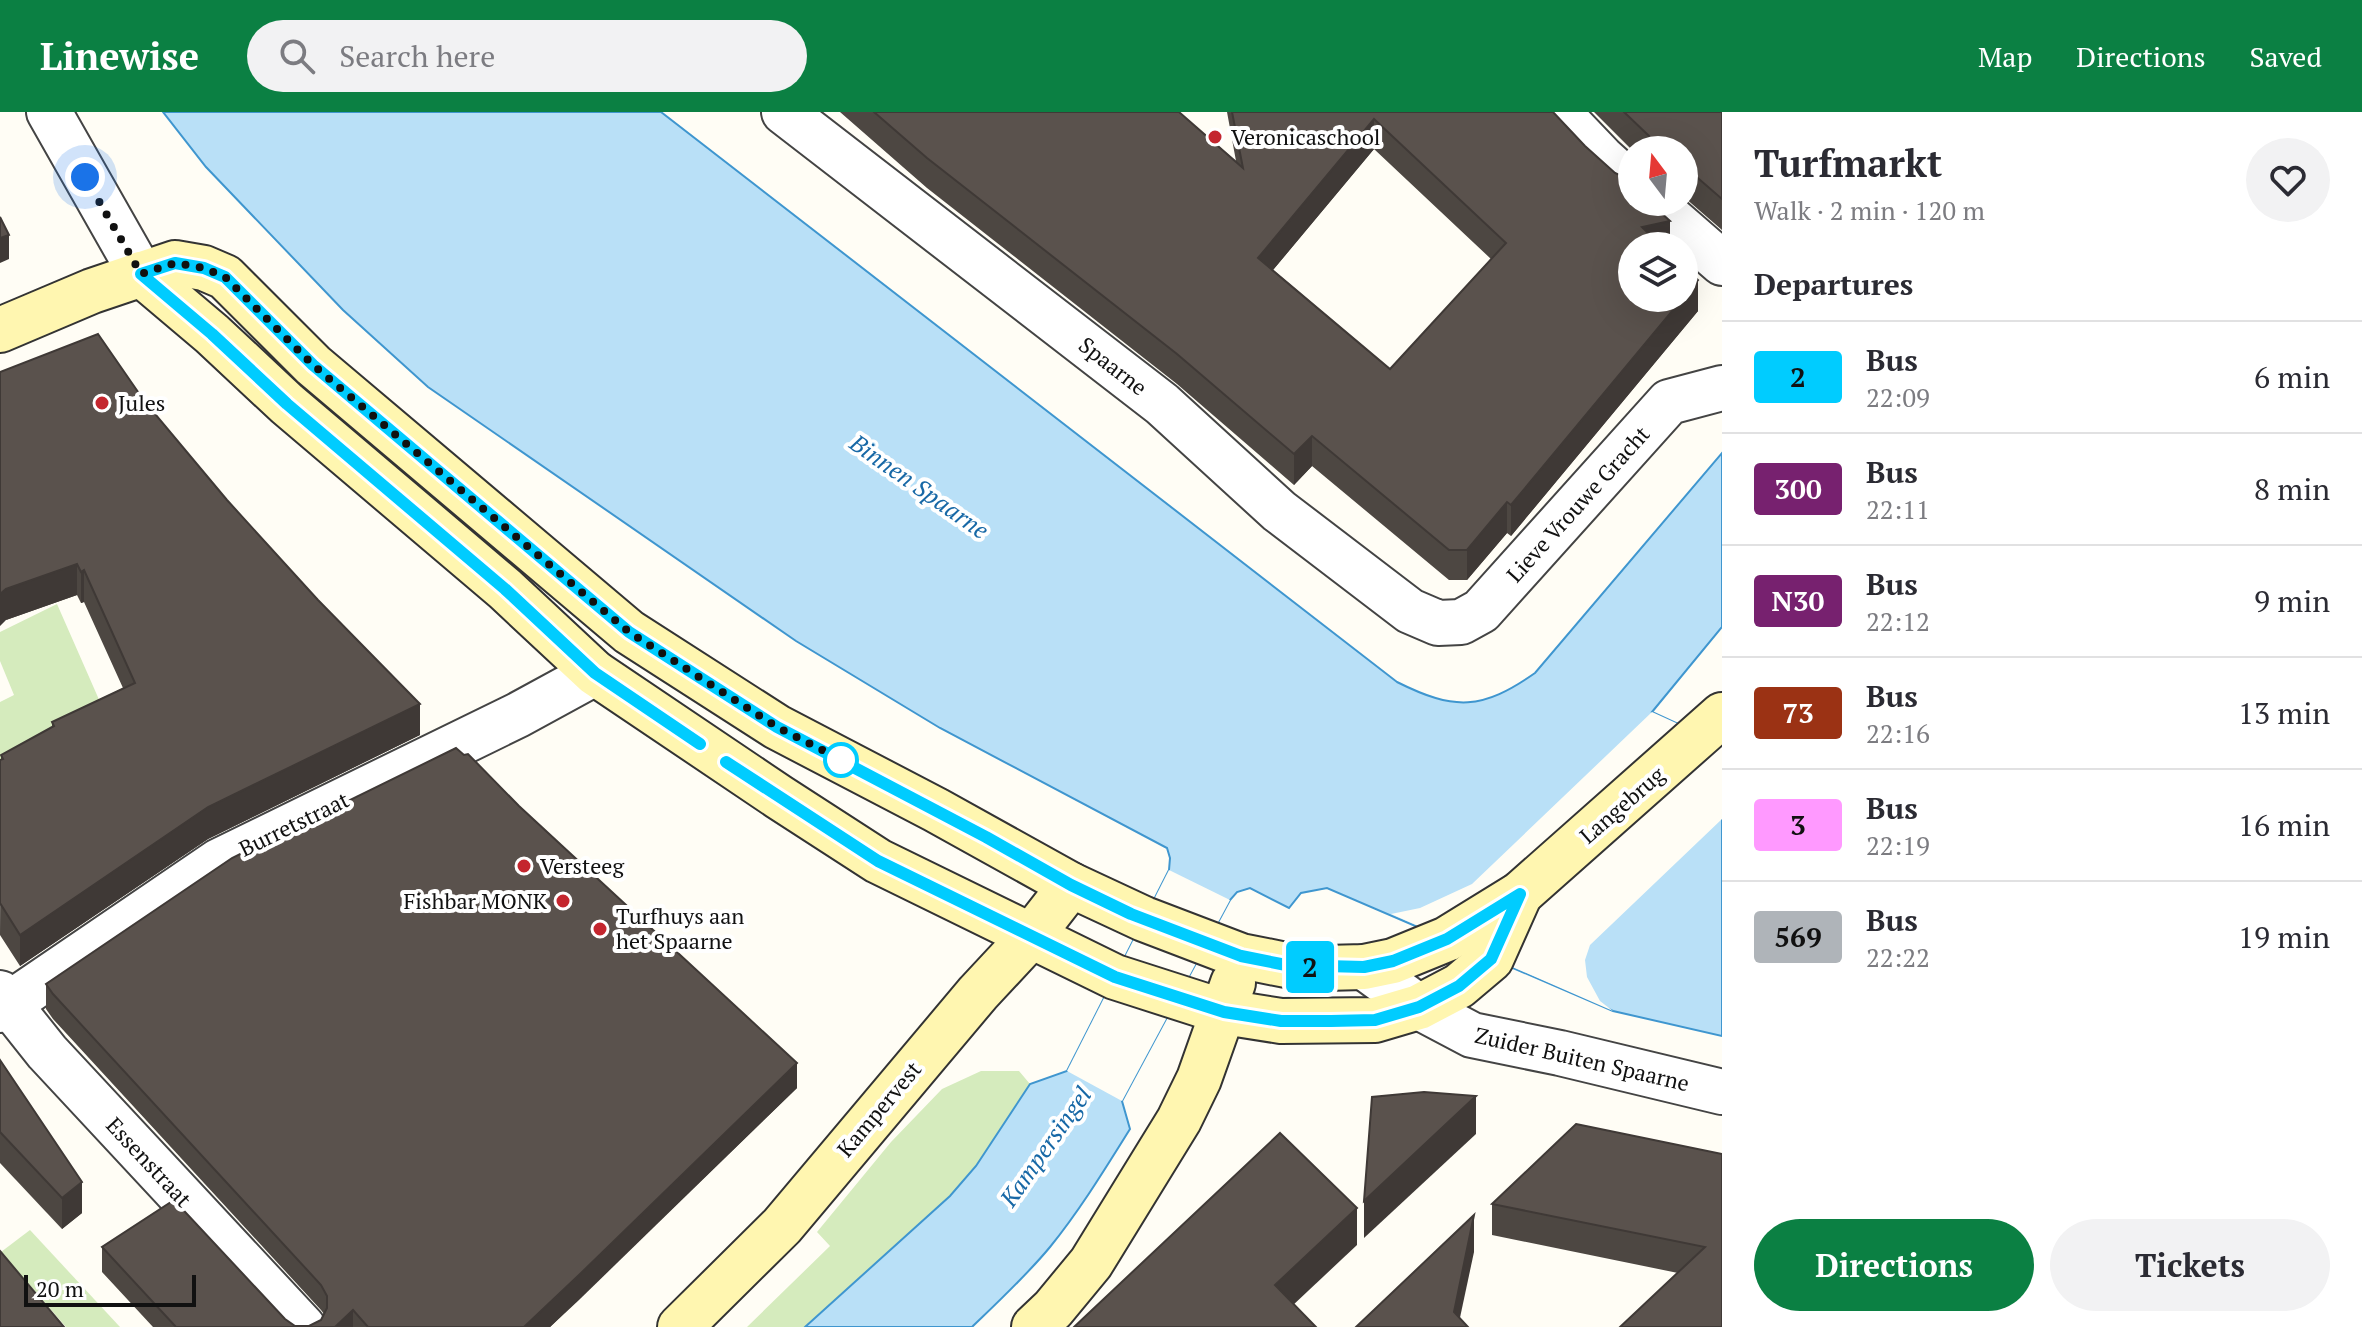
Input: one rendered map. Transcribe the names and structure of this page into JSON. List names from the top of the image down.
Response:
{
  "streets": {
    "street": [
      "Spaarne",
      "Lieve Vrouwe Gracht",
      "Langebrug",
      "Burretstraat",
      "Zuider Buiten Spaarne",
      "Kampervest",
      "Essenstraat"
    ]
  },
  "crossings": [
    ["Spaarne", "Lieve Vrouwe Gracht"],
    ["Langebrug", "Zuider Buiten Spaarne"],
    ["Langebrug", "Kampervest"],
    ["Burretstraat", "Essenstraat"]
  ],
  "water": ["Binnen Spaarne", "Kampersingel"],
  "places": [
    "Veronicaschool",
    "Jules",
    "Versteeg",
    "Fishbar MONK",
    "Turfhuys aan het Spaarne"
  ],
  "lines": ["bus line 2"],
  "scale_bar": "20 m",
  "north": "top",
  "page": {
    "header": "Linewise",
    "search": "Search here",
    "nav": ["Map", "Directions", "Saved"],
    "on_map": "2",
    "heading": [
      ["Turfmarkt", "Walk · 2 min · 120 m"],
      "Departures"
    ],
    "list": [
      {
        "mark": "2",
        "name": "Bus",
        "note": "22:09",
        "value": "6 min"
      },
      {
        "mark": "300",
        "name": "Bus",
        "note": "22:11",
        "value": "8 min"
      },
      {
        "mark": "N30",
        "name": "Bus",
        "note": "22:12",
        "value": "9 min"
      },
      {
        "mark": "73",
        "name": "Bus",
        "note": "22:16",
        "value": "13 min"
      },
      {
        "mark": "3",
        "name": "Bus",
        "note": "22:19",
        "value": "16 min"
      },
      {
        "mark": "569",
        "name": "Bus",
        "note": "22:22",
        "value": "19 min"
      }
    ],
    "buttons": ["Directions", "Tickets"],
    "scale": "20 m"
  }
}
